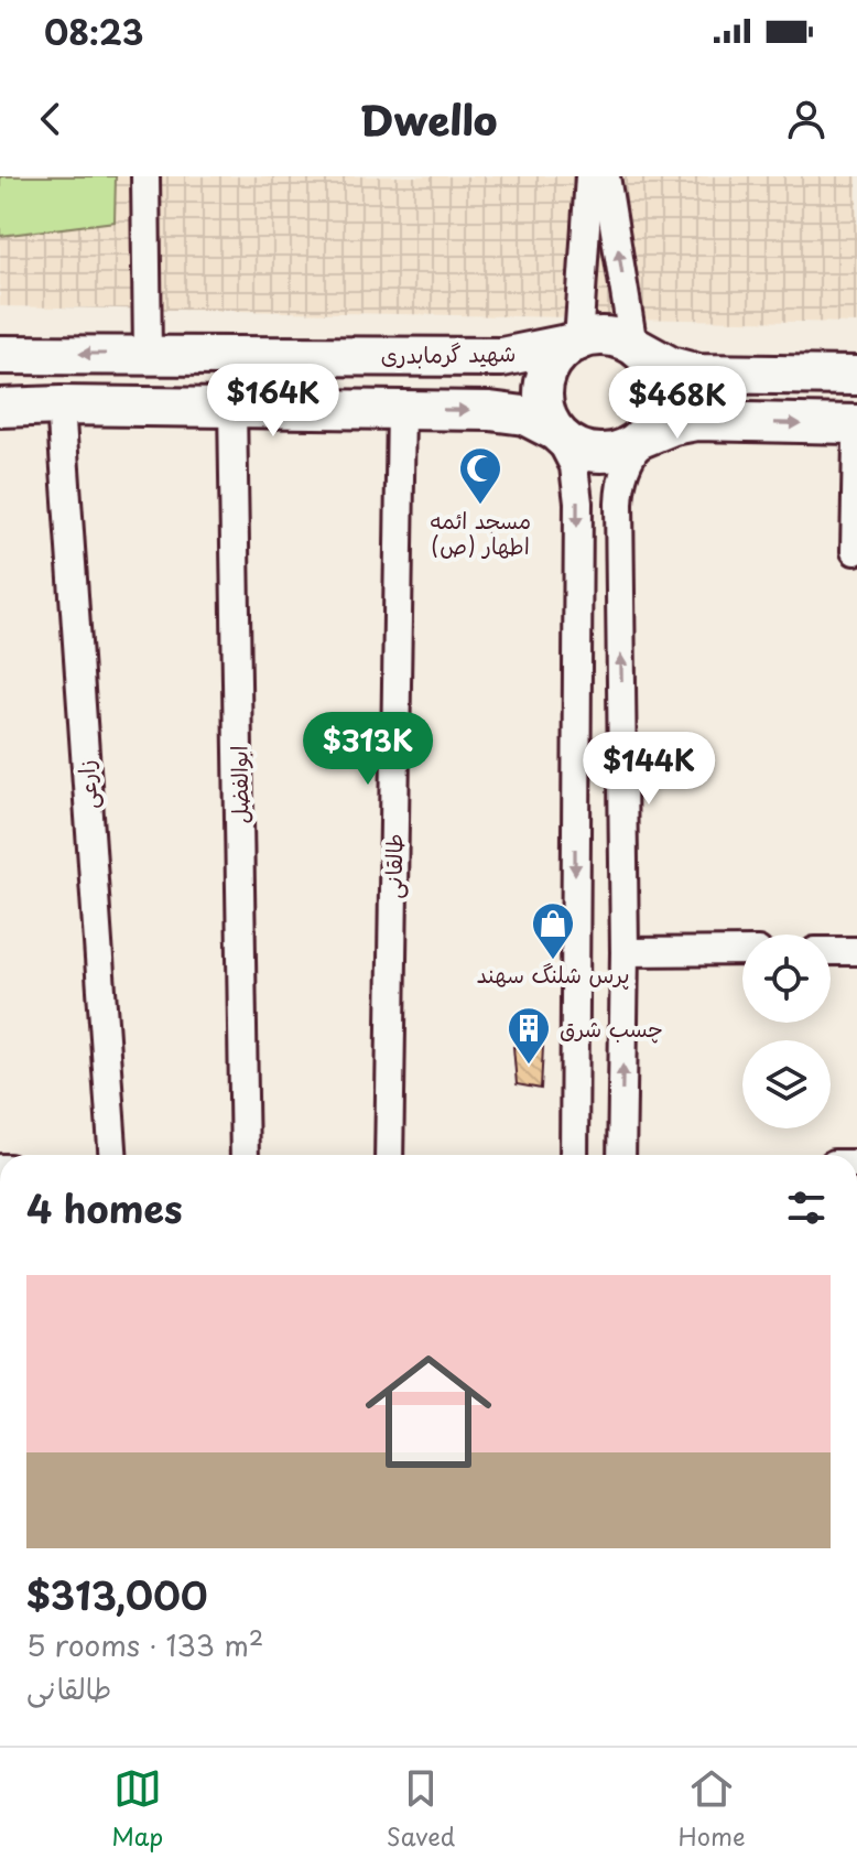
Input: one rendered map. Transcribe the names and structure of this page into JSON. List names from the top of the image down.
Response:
{
  "streets": {
    "main road": ["شهید گرمابدری"],
    "street": ["زارعی", "ابوالفضل", "طالقانی"]
  },
  "places": {
    "mosque": ["مسجد ائمه اطهار (ص)"],
    "shop": ["پرس شلنگ سهند"],
    "building": ["چسب شرق"]
  },
  "page": {
    "status": "08:23",
    "header": "Dwello",
    "price": [
      "$164K",
      "$468K",
      "$313K",
      "$144K"
    ],
    "heading": "4 homes",
    "list": [
      {
        "name": "$313,000",
        "note": "5 rooms · 133 m² · طالقانی"
      }
    ],
    "tabs": ["Map", "Saved", "Home"]
  }
}
